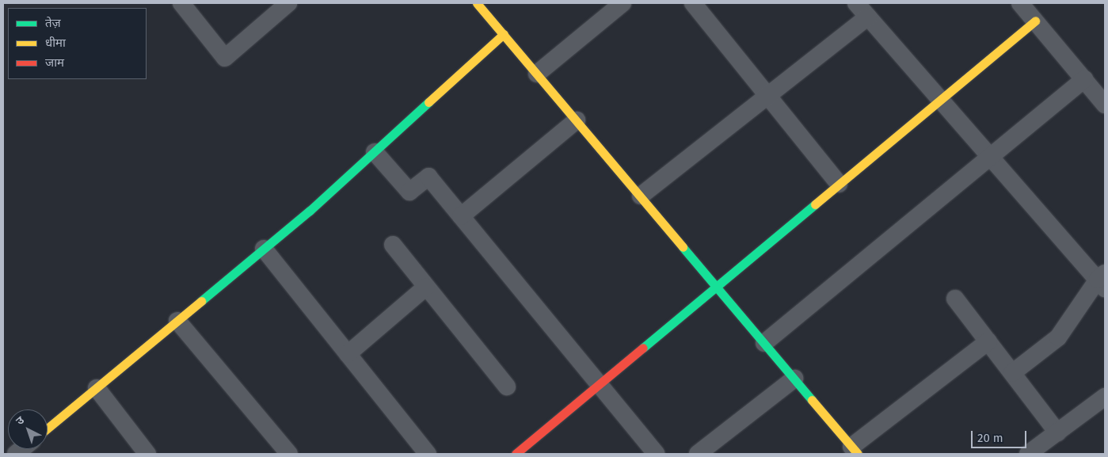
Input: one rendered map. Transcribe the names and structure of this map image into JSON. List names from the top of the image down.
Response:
{
  "legend": ["तेज़", "धीमा", "जाम"],
  "scale_bar": "20 m",
  "north": "top left"
}
